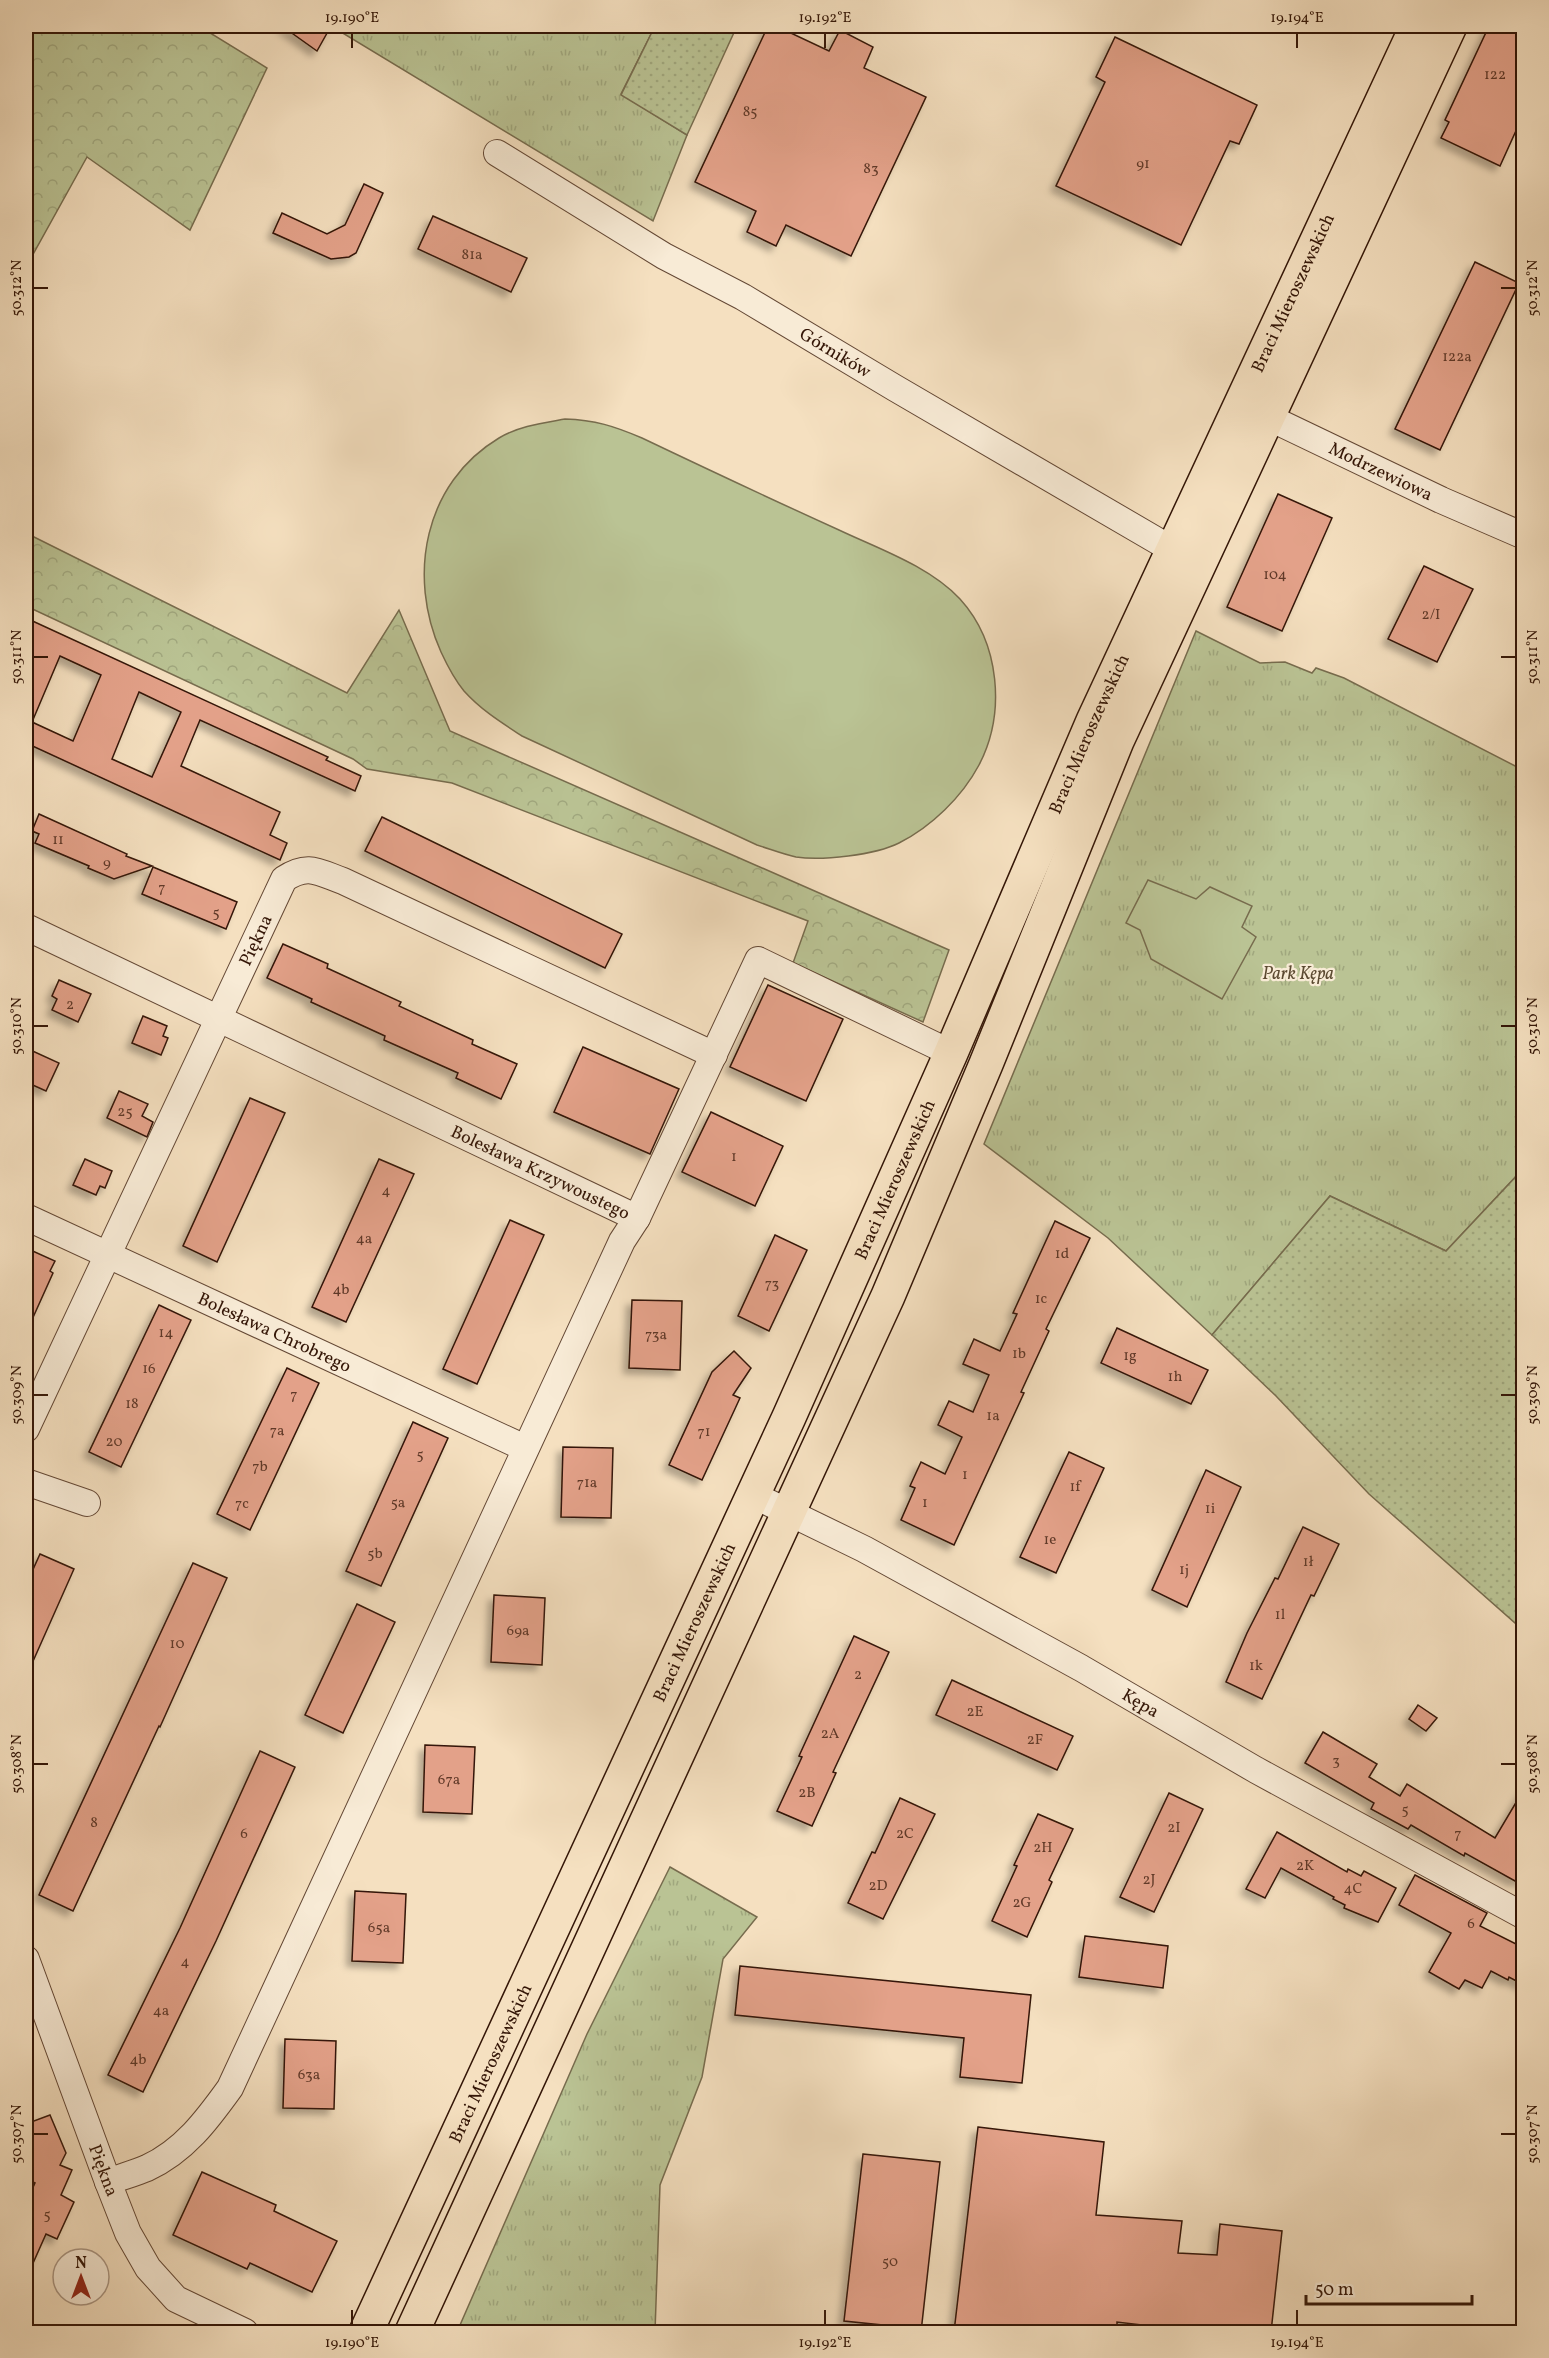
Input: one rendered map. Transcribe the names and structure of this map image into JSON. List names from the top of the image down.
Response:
{
  "streets": {
    "main road": ["Braci Mieroszewskich"],
    "street": [
      "Górników",
      "Modrzewiowa",
      "Piękna",
      "Bolesława Krzywoustego",
      "Bolesława Chrobrego",
      "Kępa"
    ]
  },
  "crossings": [
    ["Braci Mieroszewskich", "Górników"],
    ["Braci Mieroszewskich", "Modrzewiowa"],
    ["Braci Mieroszewskich", "Bolesława Krzywoustego"],
    ["Braci Mieroszewskich", "Kępa"],
    ["Piękna", "Bolesława Krzywoustego"],
    ["Piękna", "Bolesława Chrobrego"]
  ],
  "parks": ["Park Kępa"],
  "house_numbers": [
    "122",
    "85",
    "91",
    "83",
    "81a",
    "122a",
    "104",
    "2/I",
    "11",
    "9",
    "7",
    "5",
    "2",
    "25",
    "1",
    "4",
    "4a",
    "1d",
    "73",
    "4b",
    "1c",
    "14",
    "73a",
    "1b",
    "1g",
    "16",
    "1h",
    "7",
    "18",
    "1a",
    "7a",
    "71",
    "20",
    "5",
    "7b",
    "1",
    "71a",
    "1f",
    "5a",
    "1",
    "7c",
    "1i",
    "1e",
    "5b",
    "1ł",
    "1j",
    "1l",
    "69a",
    "10",
    "1k",
    "2",
    "2E",
    "2A",
    "2F",
    "3",
    "67a",
    "2B",
    "5",
    "8",
    "2I",
    "6",
    "2C",
    "7",
    "2H",
    "2K",
    "2J",
    "2D",
    "4C",
    "2G",
    "6",
    "65a",
    "4",
    "4a",
    "4b",
    "63a",
    "5",
    "50"
  ],
  "scale_bar": "50 m",
  "north": "top",
  "coordinates": [
    "19.190°E",
    "19.192°E",
    "19.194°E",
    "50.312°N",
    "50.311°N",
    "50.310°N",
    "50.309°N",
    "50.308°N",
    "50.307°N"
  ]
}
